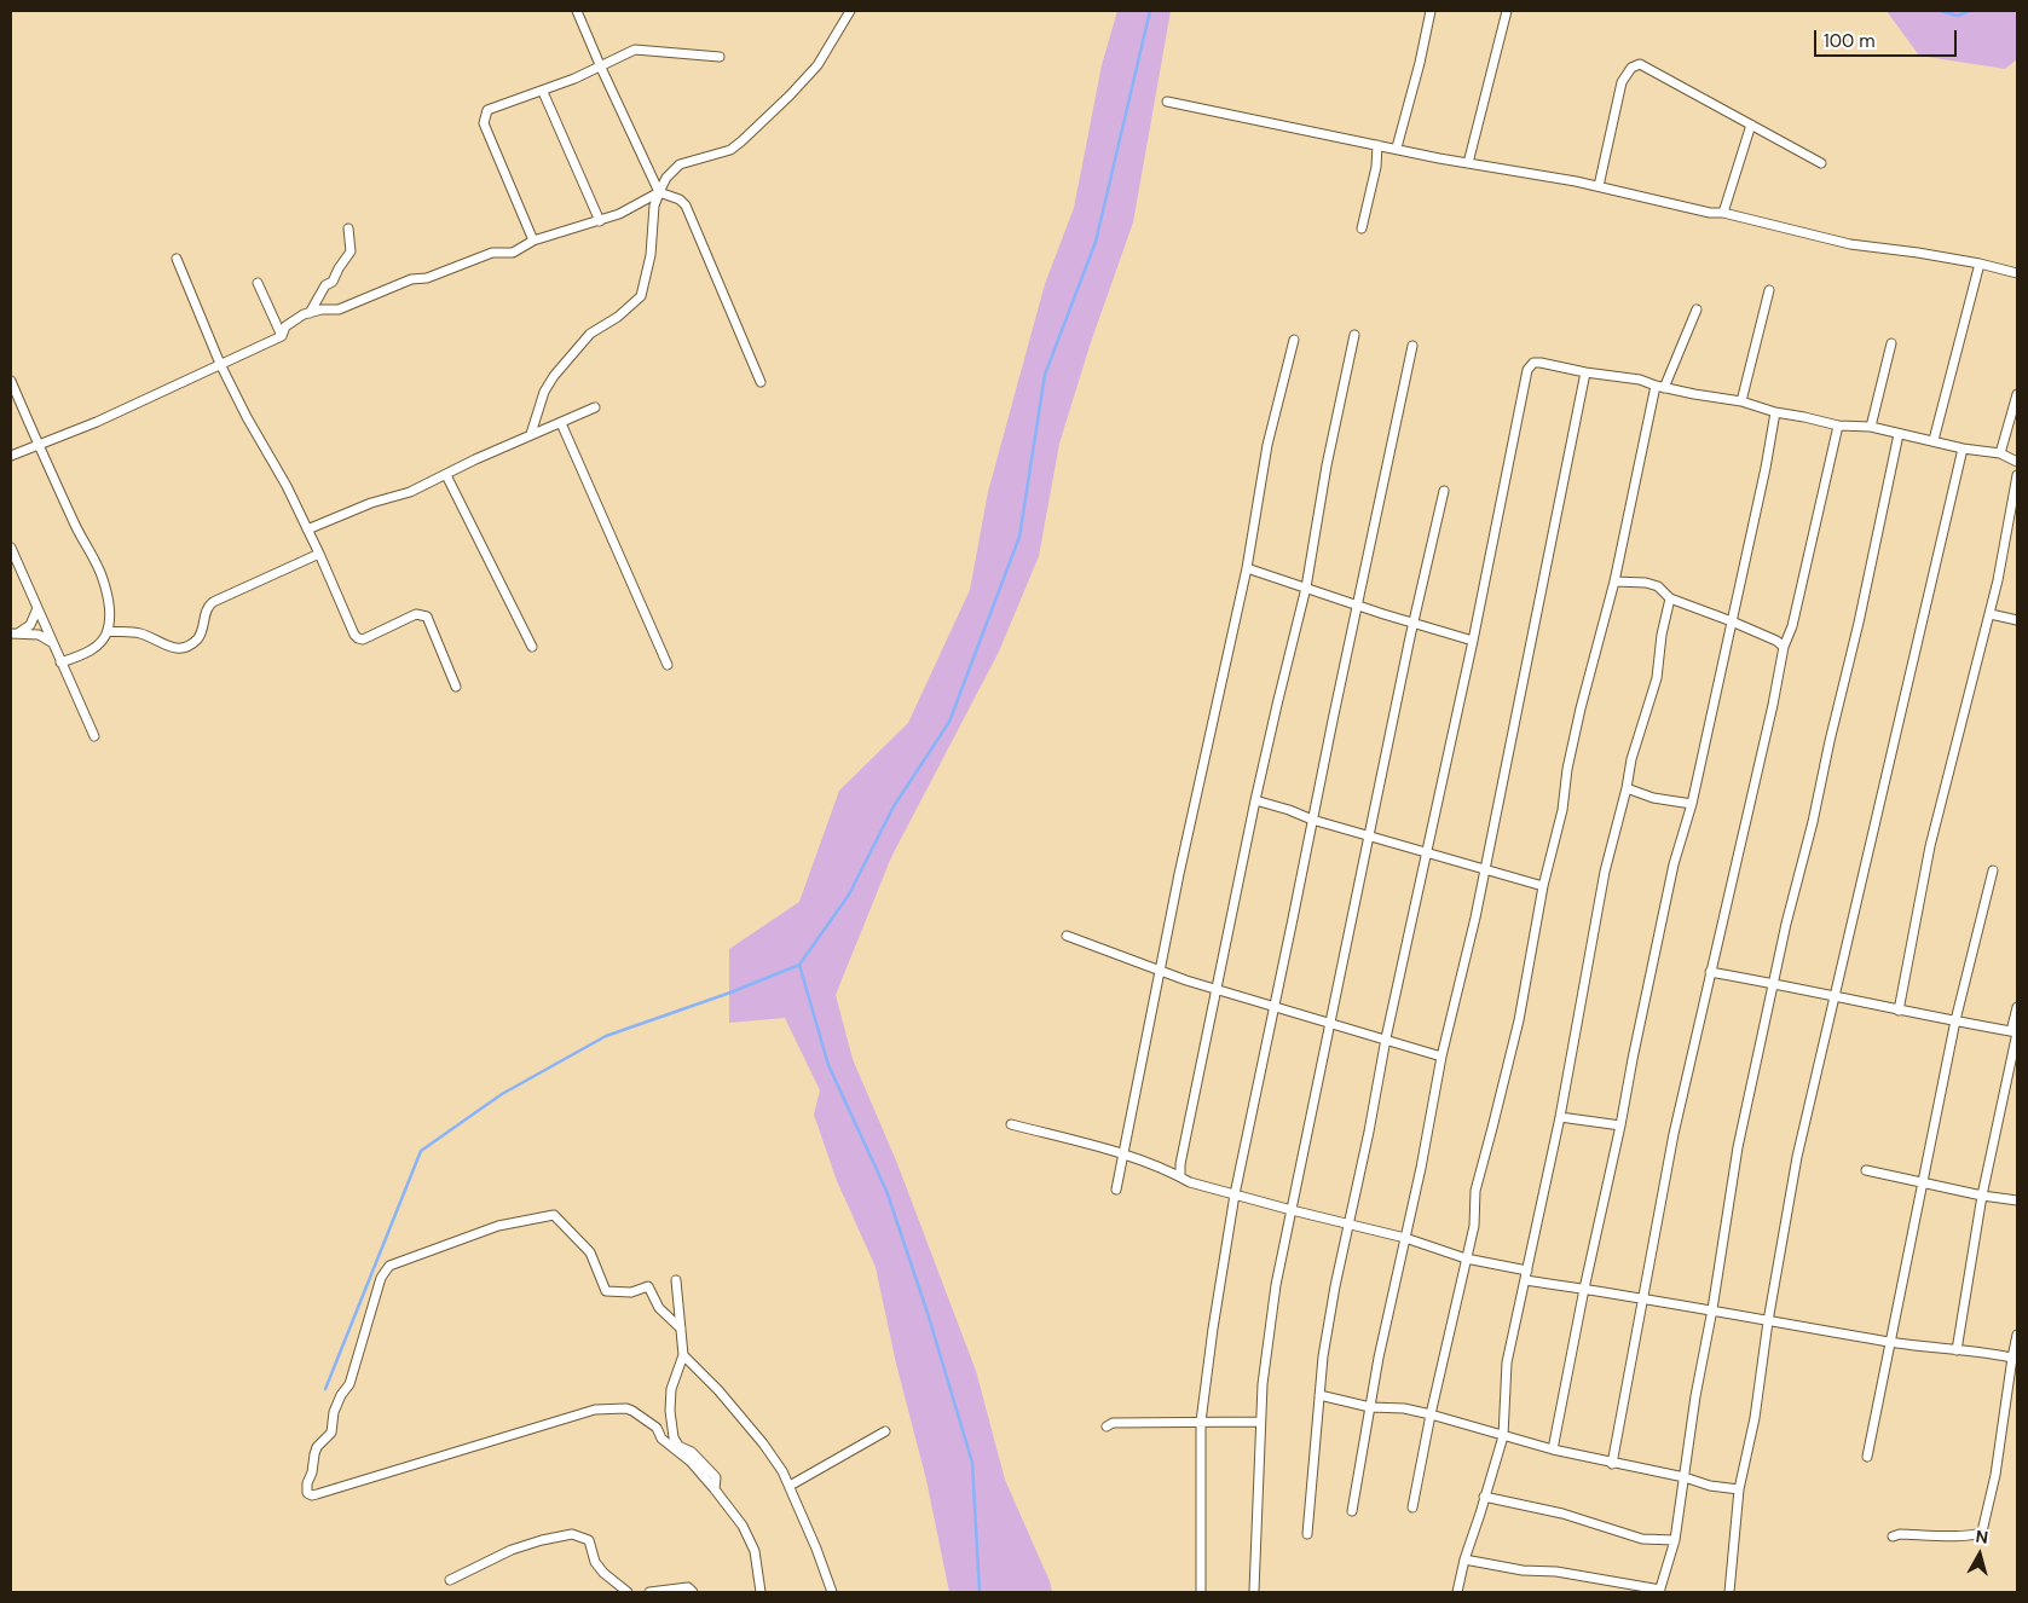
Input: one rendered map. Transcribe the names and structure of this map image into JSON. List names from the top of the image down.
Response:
{
  "scale_bar": "100 m",
  "north": "top"
}
